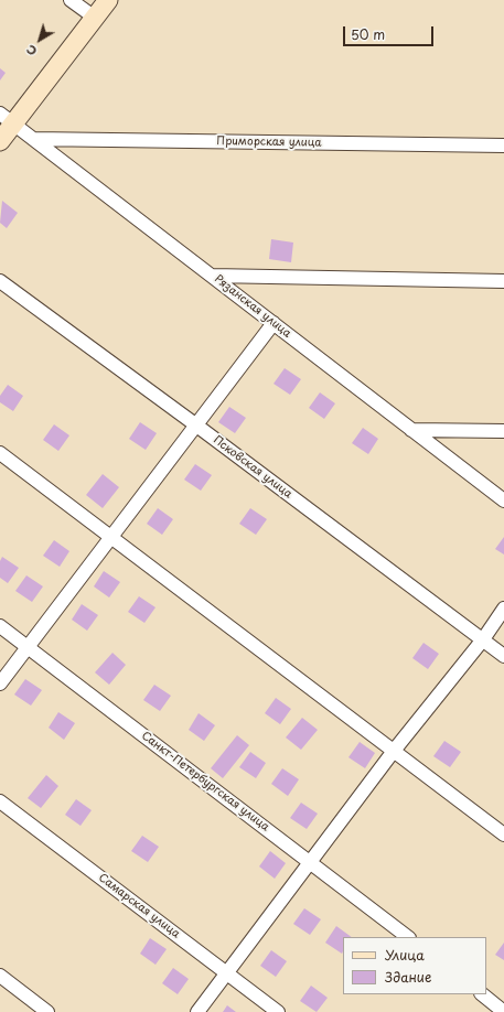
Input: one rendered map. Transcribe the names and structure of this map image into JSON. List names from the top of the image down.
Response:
{
  "streets": {
    "street": [
      "Приморская улица",
      "Рязанская улица",
      "Псковская улица",
      "Санкт-Петербургская улица",
      "Самарская улица"
    ]
  },
  "crossings": [
    ["Приморская улица", "Рязанская улица"]
  ],
  "legend": ["Улица", "Здание"],
  "scale_bar": "50 m",
  "north": "bottom left"
}
